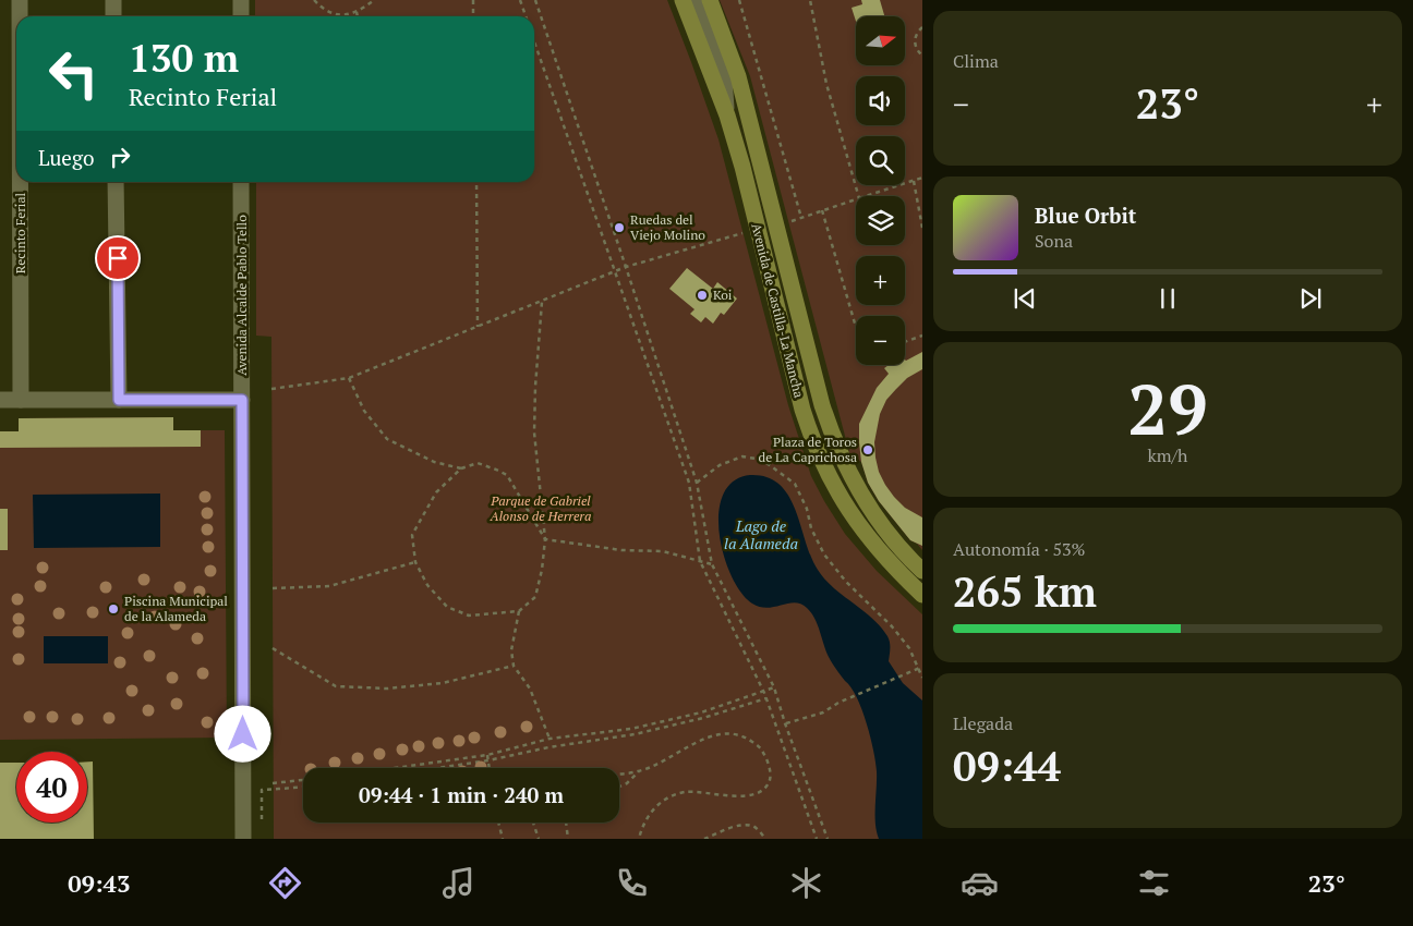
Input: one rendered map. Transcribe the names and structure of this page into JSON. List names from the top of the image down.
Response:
{
  "streets": {
    "main road": ["Avenida de Castilla-La Mancha"],
    "street": ["Recinto Ferial", "Avenida Alcalde Pablo Tello"]
  },
  "water": ["Lago de la Alameda"],
  "parks": ["Parque de Gabriel Alonso de Herrera"],
  "places": [
    "Ruedas del Viejo Molino",
    "Koi",
    "Plaza de Toros de La Caprichosa",
    "Piscina Municipal de la Alameda"
  ],
  "north": "right",
  "page": {
    "tile": [
      "Clima",
      ["29", "km/h"],
      ["Autonomía · 53%", "265 km"],
      ["Llegada", "09:44"]
    ],
    "map_buttons": ["+", "−"],
    "turn": ["130 m", "Recinto Ferial"],
    "heat": ["−", "23°", "+"],
    "then": "Luego",
    "song": ["Blue Orbit", "Sona"],
    "limit": "40",
    "trip": "09:44 · 1 min · 240 m",
    "tabs": ["09:43", "23°"]
  }
}
